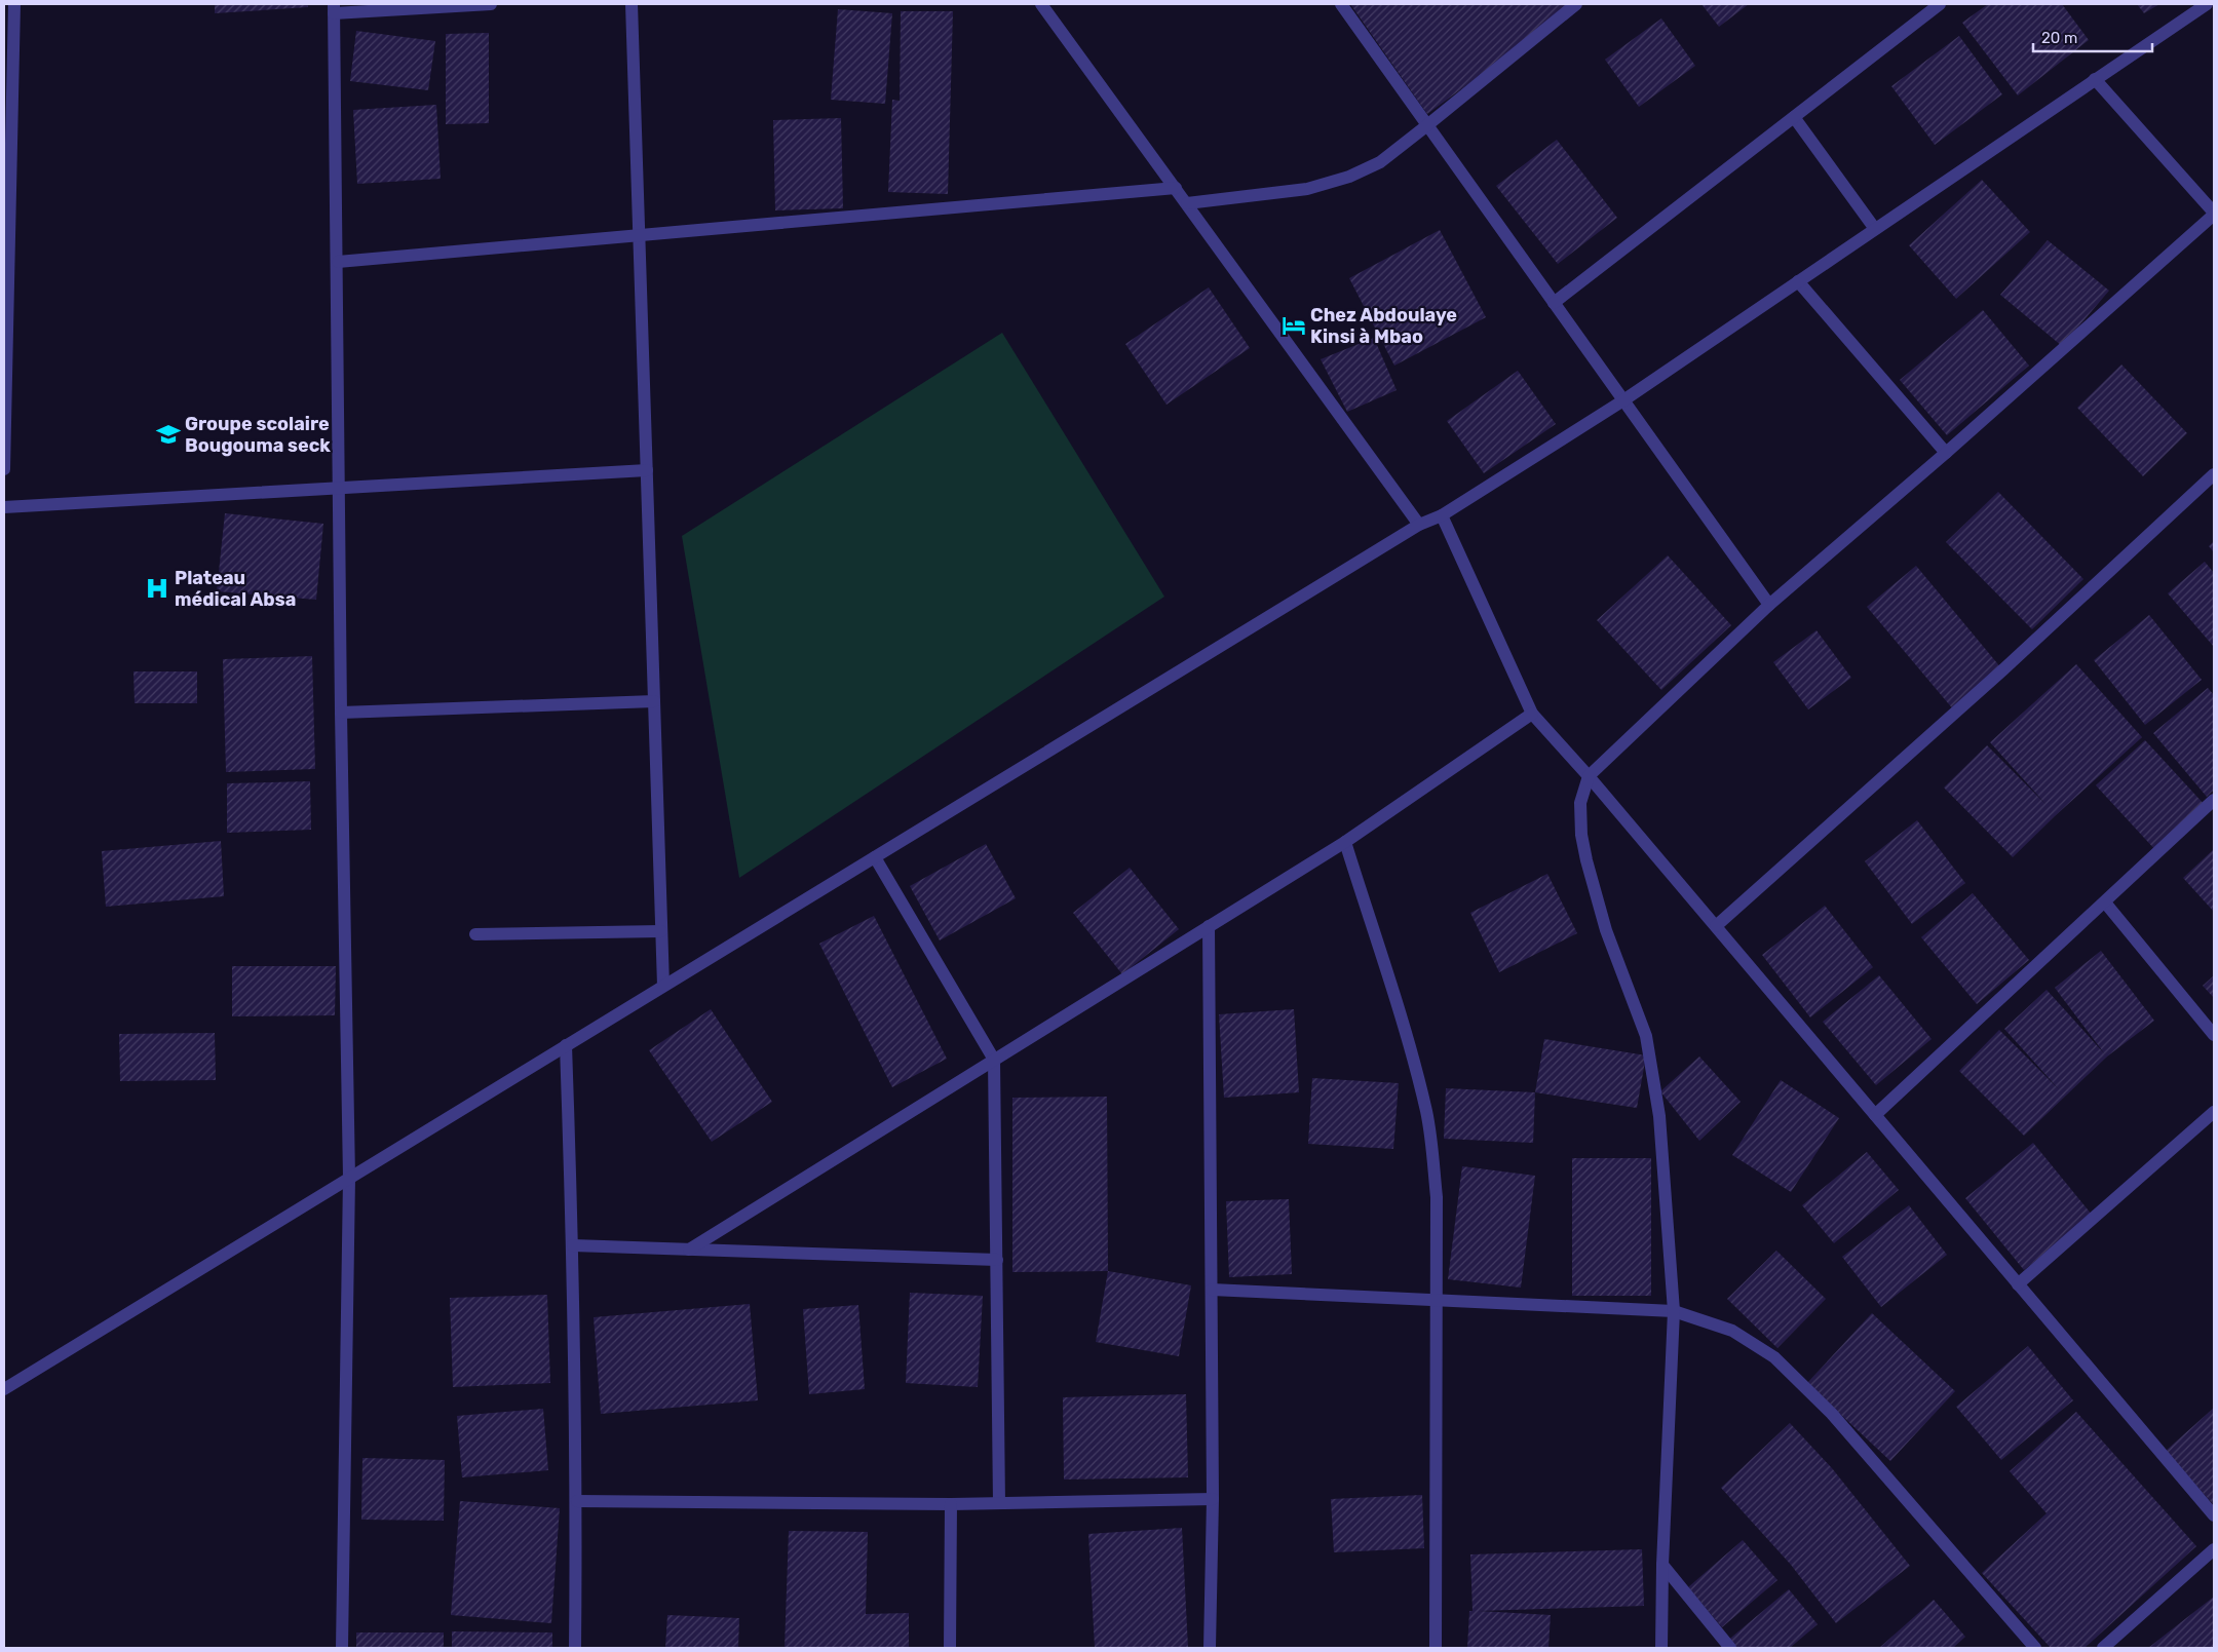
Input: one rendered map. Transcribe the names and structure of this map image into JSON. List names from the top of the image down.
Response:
{
  "places": {
    "hotel": ["Chez Abdoulaye Kinsi à Mbao"],
    "school or university": ["Groupe scolaire Bougouma seck"],
    "hospital": ["Plateau médical Absa"]
  },
  "scale_bar": "20 m"
}
